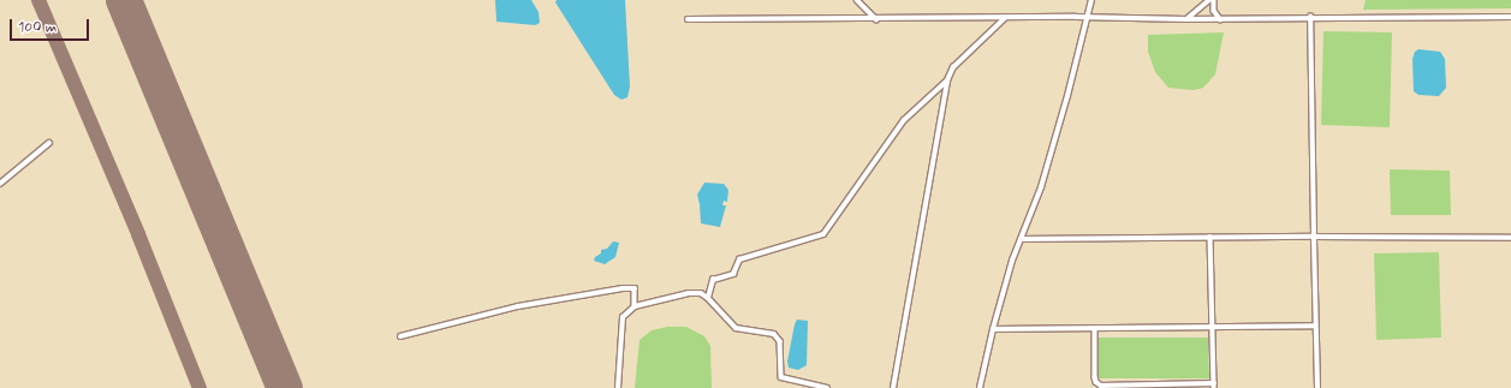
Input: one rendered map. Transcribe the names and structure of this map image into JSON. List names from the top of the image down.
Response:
{
  "scale_bar": "100 m"
}
